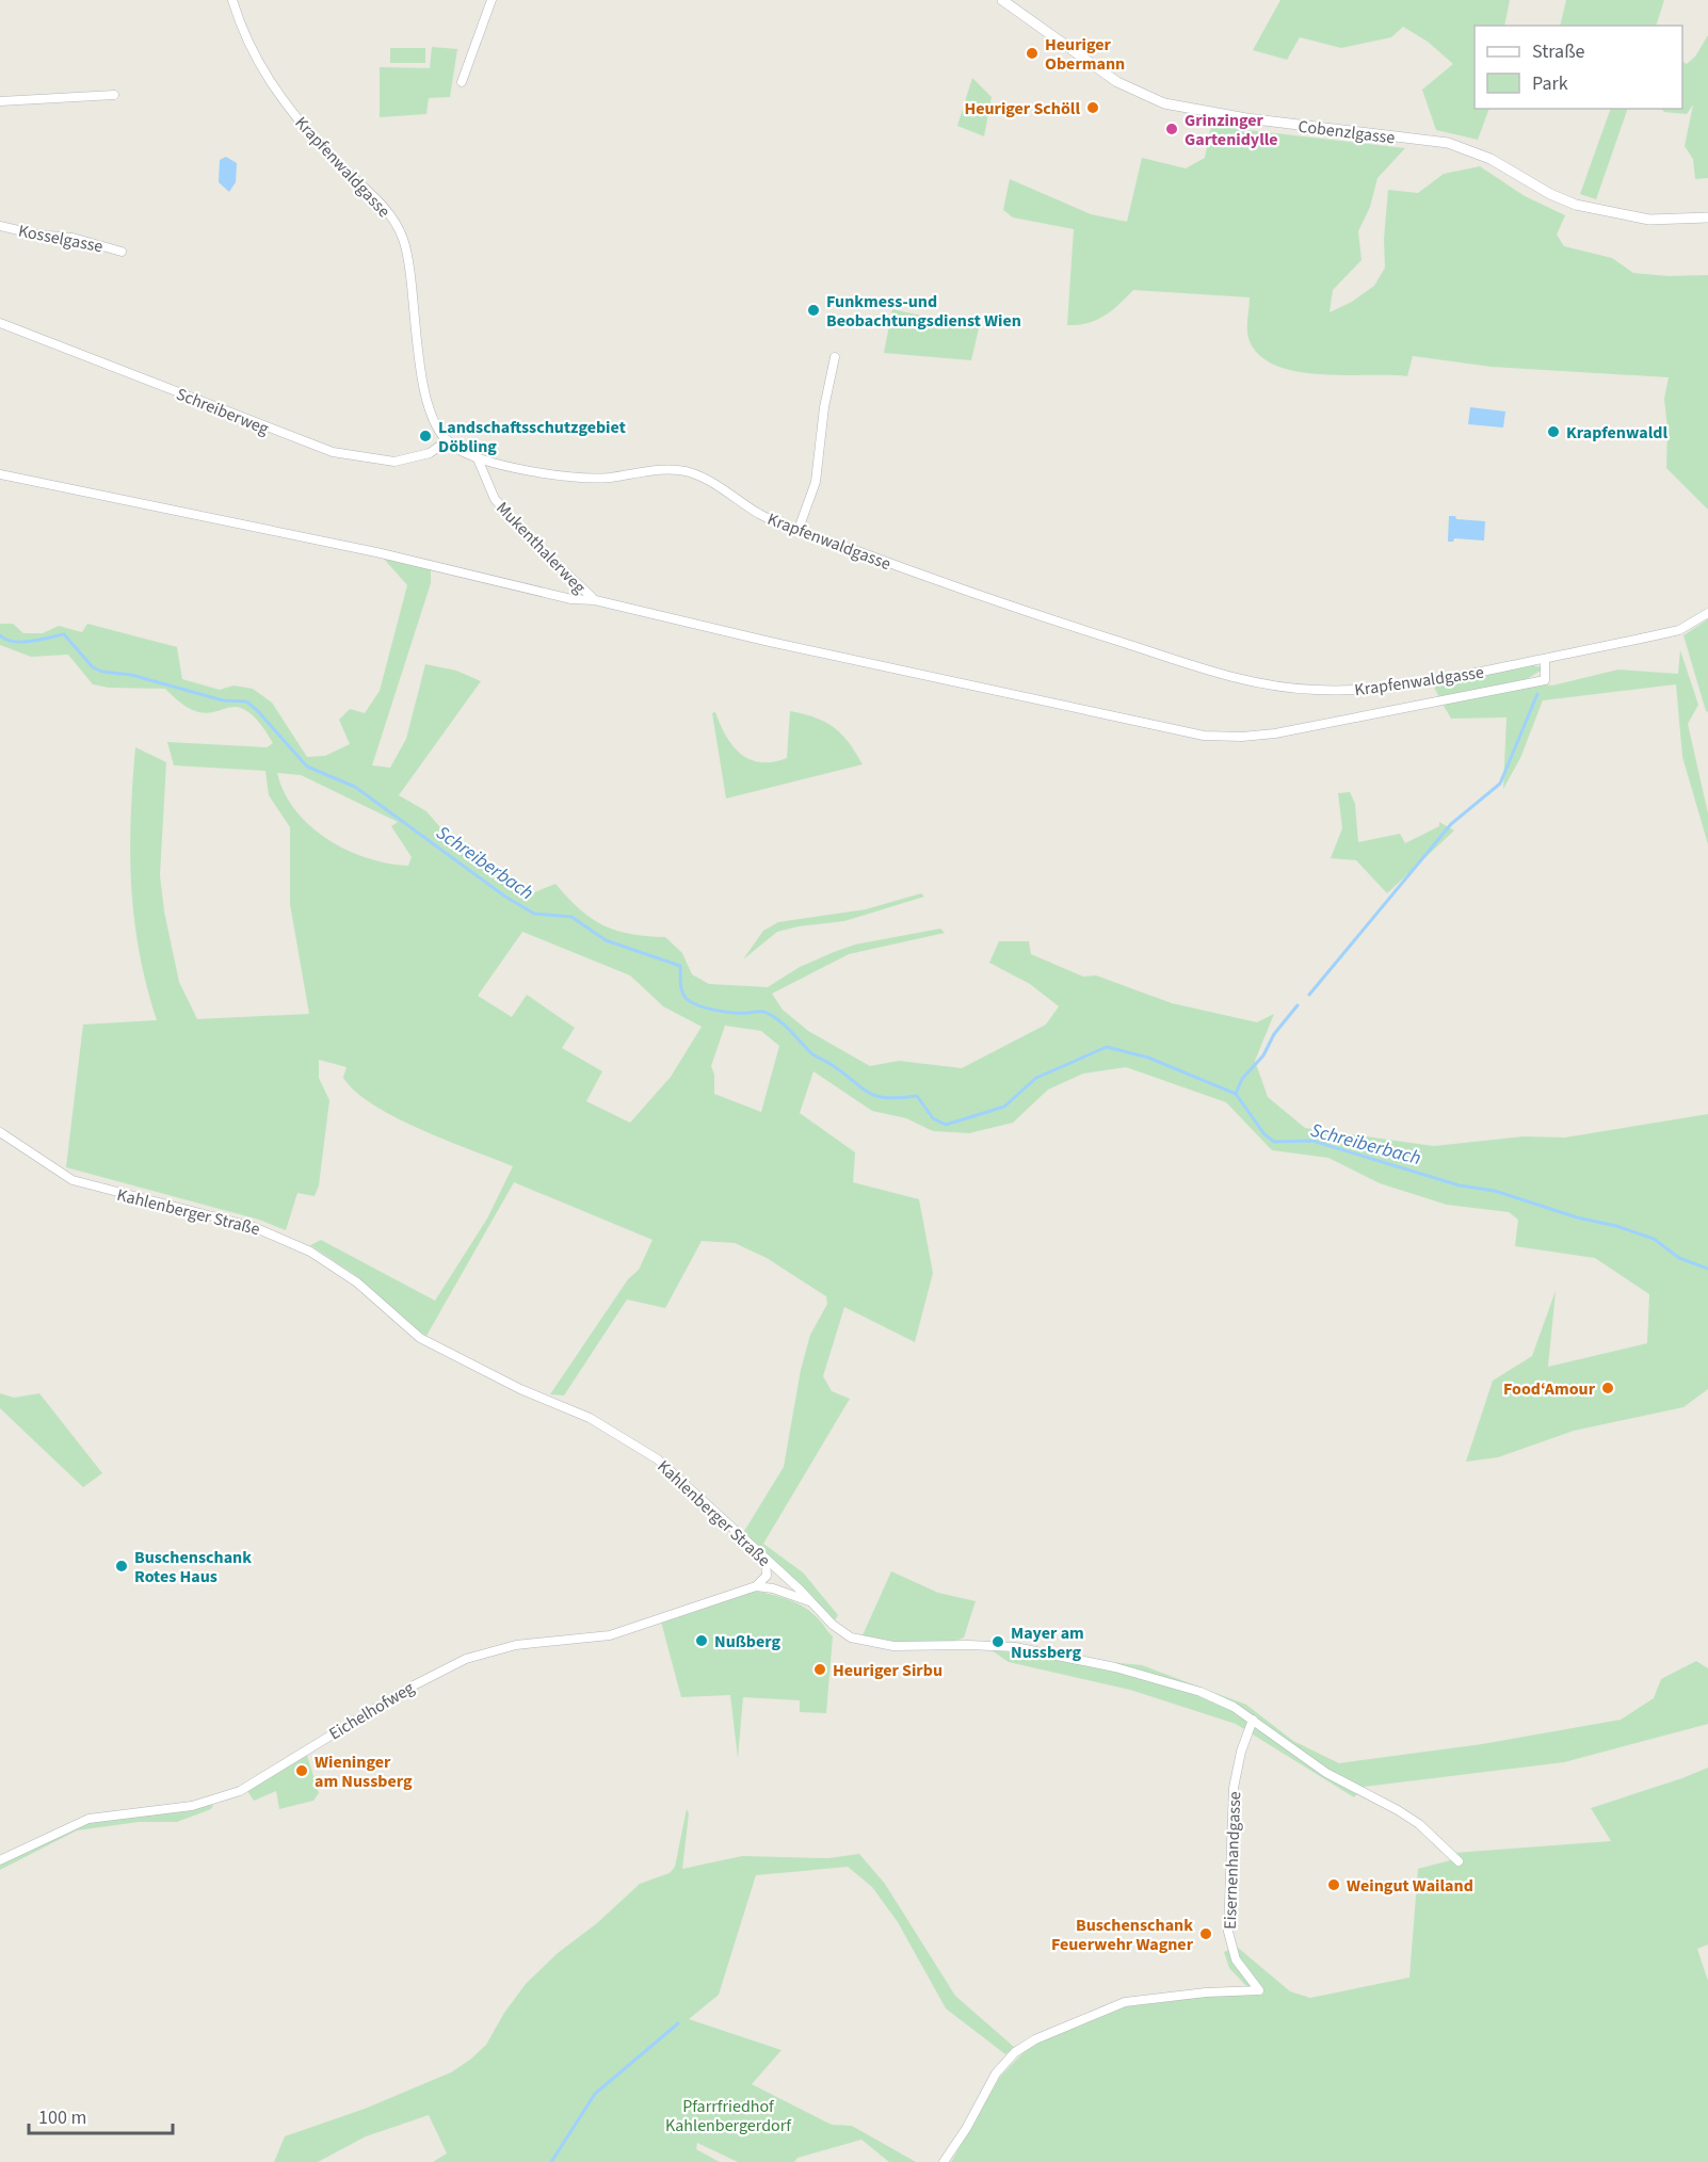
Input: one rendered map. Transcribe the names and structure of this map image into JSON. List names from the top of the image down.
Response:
{
  "streets": {
    "street": [
      "Cobenzlgasse",
      "Krapfenwaldgasse",
      "Kosselgasse",
      "Schreiberweg",
      "Mukenthalerweg",
      "Kahlenberger Straße",
      "Eichelhofweg",
      "Eisernenhandgasse"
    ]
  },
  "crossings": [
    ["Krapfenwaldgasse", "Schreiberweg"],
    ["Krapfenwaldgasse", "Mukenthalerweg"],
    ["Kahlenberger Straße", "Eisernenhandgasse"]
  ],
  "water": ["Schreiberbach"],
  "parks": ["Pfarrfriedhof Kahlenbergerdorf"],
  "places": [
    "Heuriger Obermann",
    "Heuriger Schöll",
    "Grinzinger Gartenidylle",
    "Funkmess-und Beobachtungsdienst Wien",
    "Krapfenwaldl",
    "Landschaftsschutzgebiet Döbling",
    "Food‘Amour",
    "Buschenschank Rotes Haus",
    "Nußberg",
    "Mayer am Nussberg",
    "Heuriger Sirbu",
    "Wieninger am Nussberg",
    "Weingut Wailand",
    "Buschenschank Feuerwehr Wagner"
  ],
  "legend": ["Straße", "Park"],
  "scale_bar": "100 m"
}
